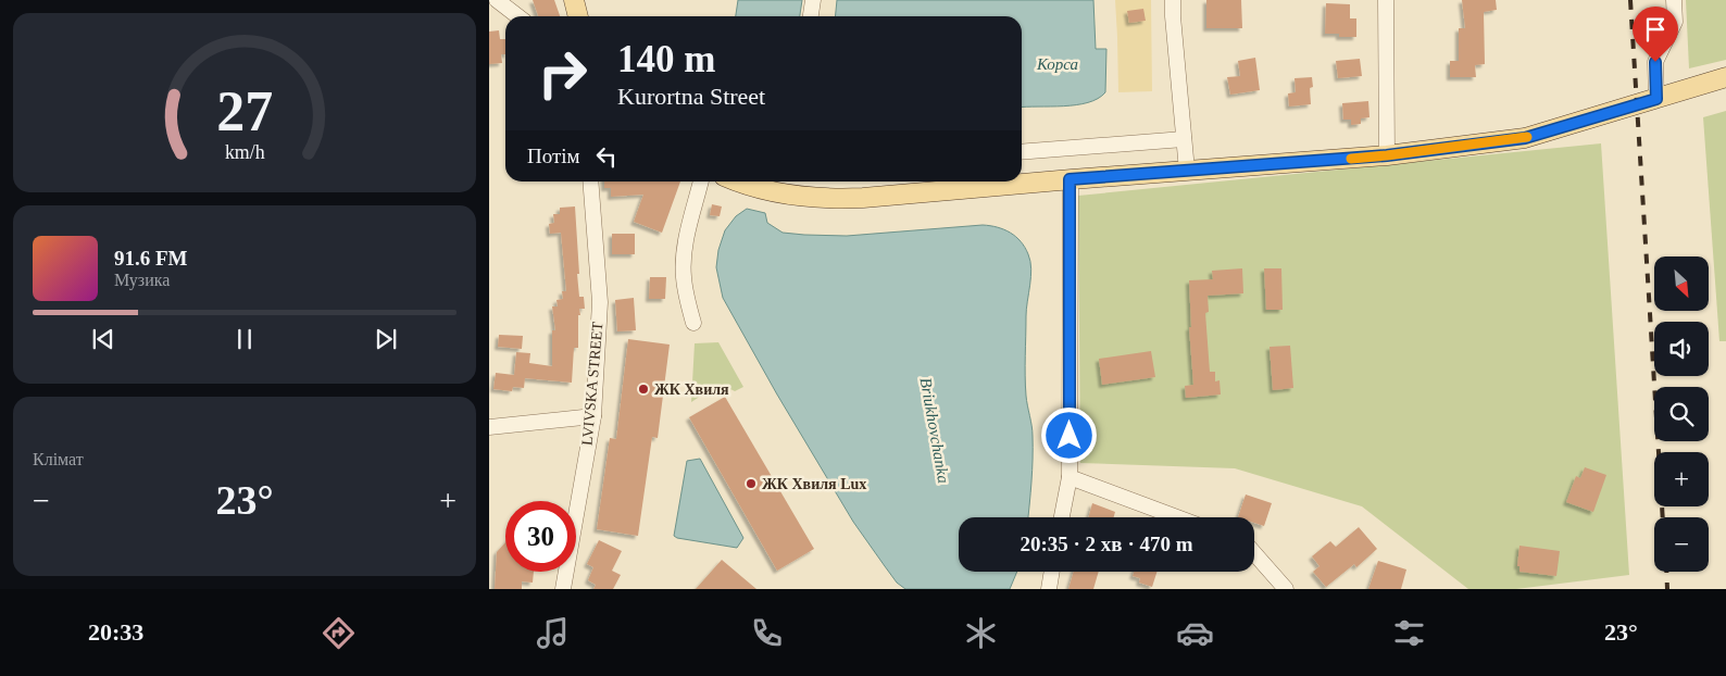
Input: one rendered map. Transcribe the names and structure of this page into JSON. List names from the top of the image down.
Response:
{
  "streets": {
    "street": ["LVIVSKA STREET"]
  },
  "water": ["Корса", "Briukhovchanka"],
  "places": ["ЖК Хвиля", "ЖК Хвиля Lux"],
  "north": "bottom right",
  "page": {
    "turn": ["140 m", "Kurortna Street"],
    "then": "Потім",
    "song": ["91.6 FM", "Музика"],
    "map_buttons": ["+", "−"],
    "tile": "Клімат",
    "heat": ["−", "23°", "+"],
    "limit": "30",
    "trip": "20:35 · 2 хв · 470 m",
    "tabs": ["20:33", "23°"],
    "gauge": ["27", "km/h"]
  }
}
